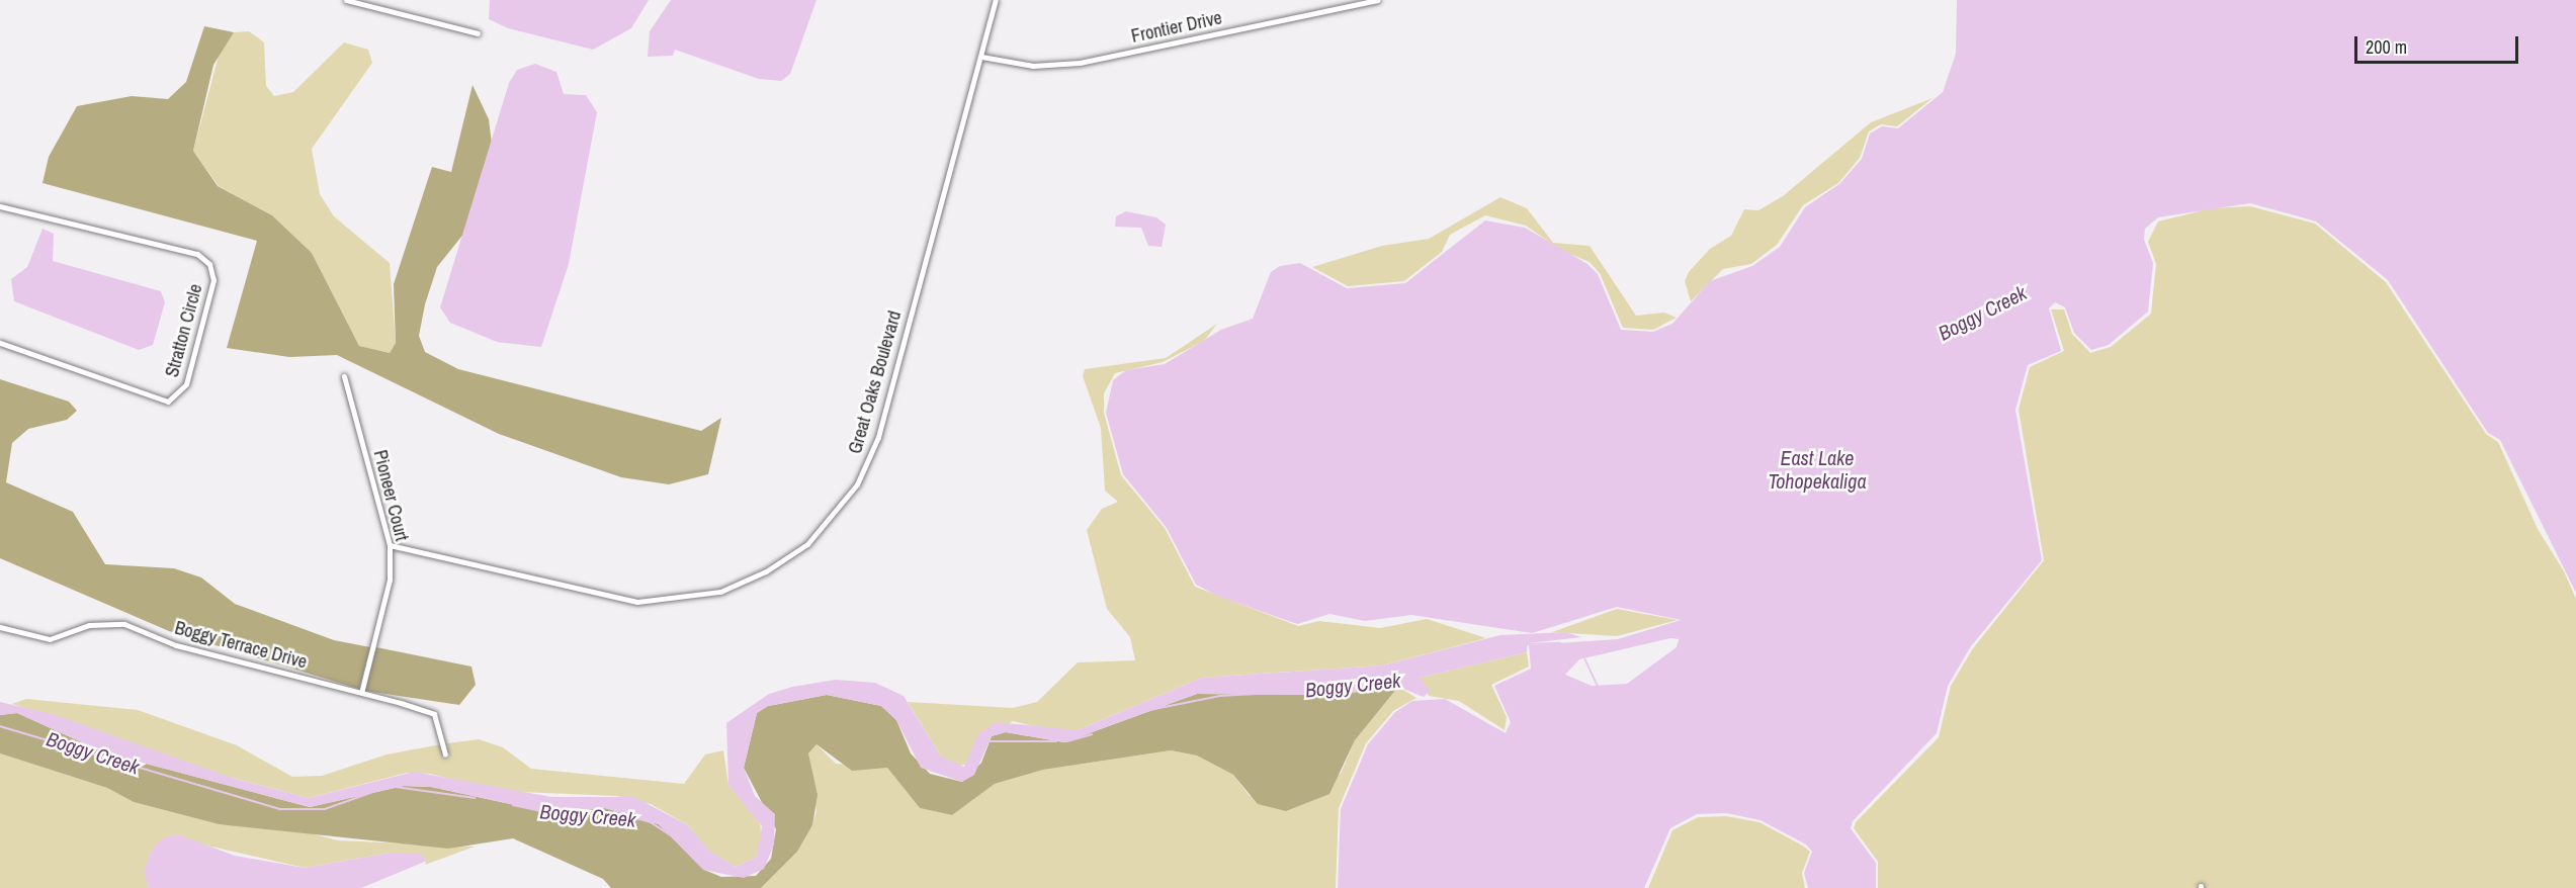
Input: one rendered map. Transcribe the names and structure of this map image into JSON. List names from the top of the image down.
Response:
{
  "streets": {
    "street": [
      "Frontier Drive",
      "Stratton Circle",
      "Great Oaks Boulevard",
      "Pioneer Court",
      "Boggy Terrace Drive"
    ]
  },
  "crossings": [
    ["Frontier Drive", "Great Oaks Boulevard"],
    ["Great Oaks Boulevard", "Pioneer Court"],
    ["Pioneer Court", "Boggy Terrace Drive"]
  ],
  "water": ["Boggy Creek", "East Lake Tohopekaliga"],
  "scale_bar": "200 m"
}
